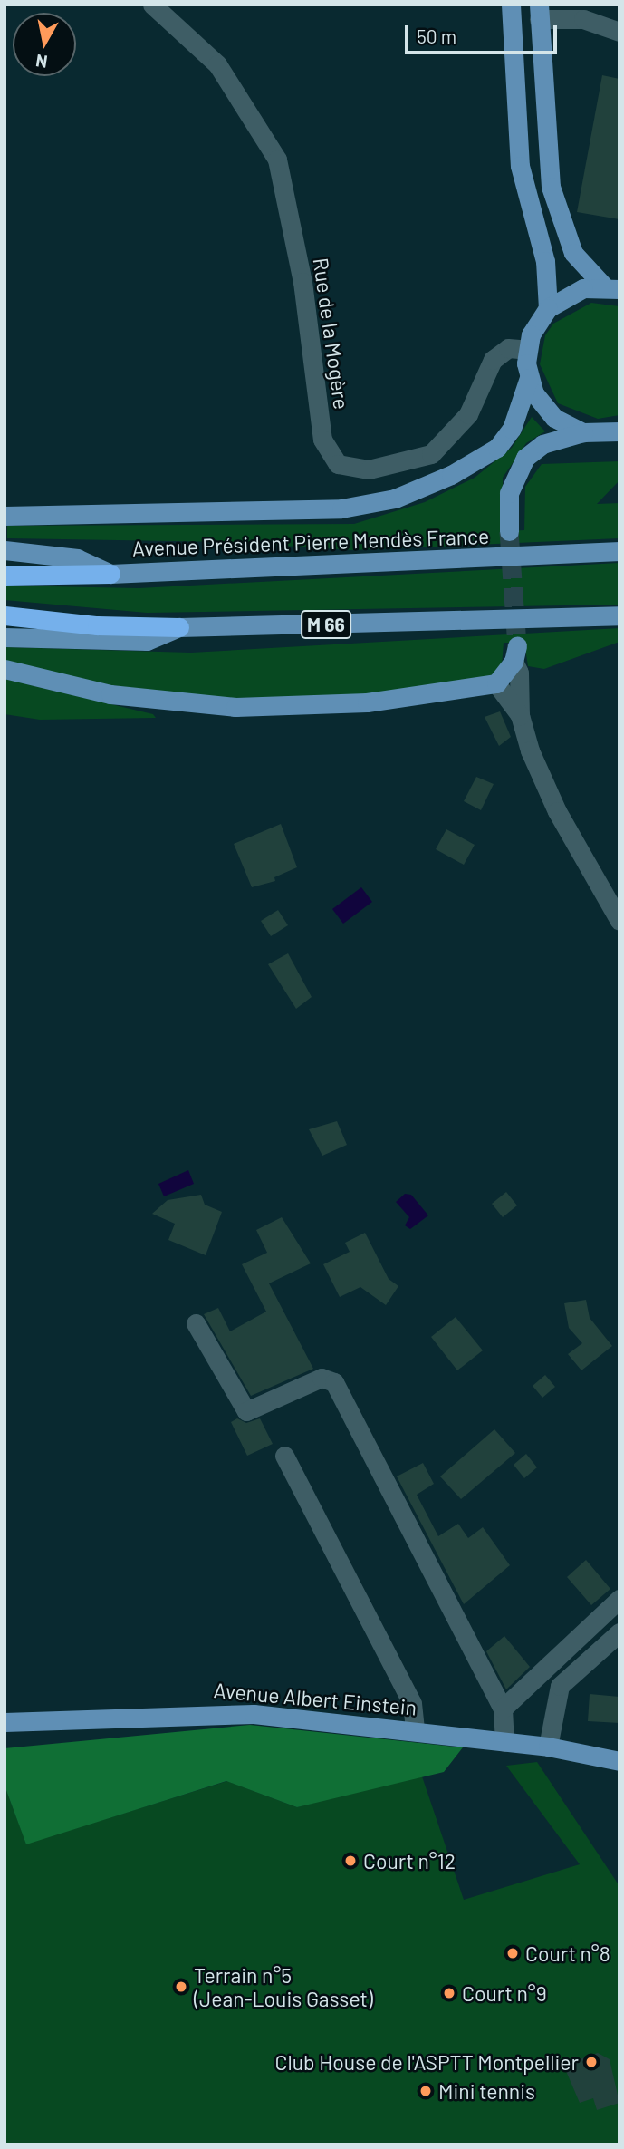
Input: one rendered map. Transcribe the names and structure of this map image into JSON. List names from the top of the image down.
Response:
{
  "streets": {
    "highway": ["Avenue Président Pierre Mendès France", "M 66"],
    "main road": ["Avenue Albert Einstein"],
    "street": ["Rue de la Mogère"]
  },
  "places": [
    "Court n°12",
    "Court n°8",
    "Terrain n°5 (Jean-Louis Gasset)",
    "Court n°9",
    "Club House de l'ASPTT Montpellier",
    "Mini tennis"
  ],
  "scale_bar": "50 m",
  "north": "bottom"
}
